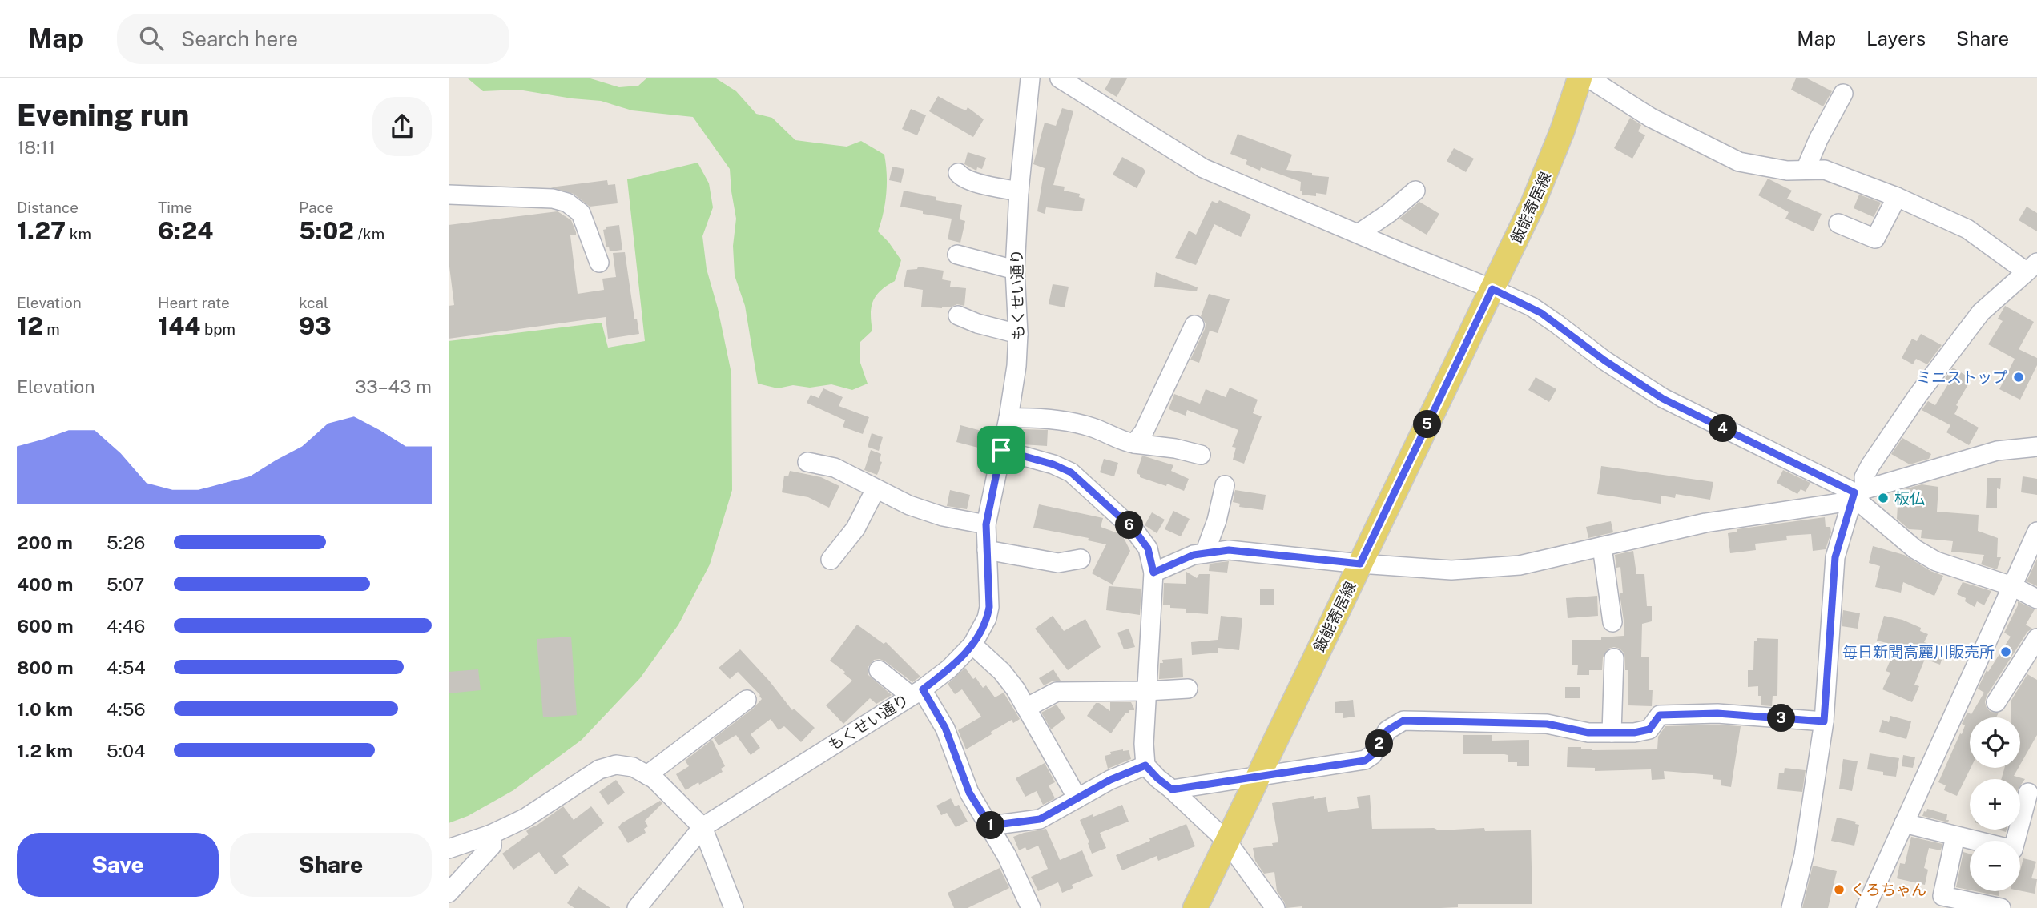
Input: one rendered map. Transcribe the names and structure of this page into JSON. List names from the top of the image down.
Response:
{
  "streets": {
    "main road": ["飯能寄居線"],
    "street": ["もくせい通り"]
  },
  "places": [
    "ミニストップ",
    "板仏",
    "毎日新聞高麗川販売所",
    "くろちゃん"
  ],
  "page": {
    "header": "Map",
    "search": "Search here",
    "nav": ["Map", "Layers", "Share"],
    "heading": ["Evening run", "18:11"],
    "stats": [
      ["Distance", "1.27 km"],
      ["Time", "6:24"],
      ["Pace", "5:02 /km"],
      ["Elevation", "12 m"],
      ["Heart rate", "144 bpm"],
      ["kcal", "93"]
    ],
    "chart": ["Elevation", "33–43 m"],
    "pins": [
      "5",
      "4",
      "6",
      "3",
      "2",
      "1"
    ],
    "list": [
      {
        "name": "200 m",
        "note": "5:26"
      },
      {
        "name": "400 m",
        "note": "5:07"
      },
      {
        "name": "600 m",
        "note": "4:46"
      },
      {
        "name": "800 m",
        "note": "4:54"
      },
      {
        "name": "1.0 km",
        "note": "4:56"
      },
      {
        "name": "1.2 km",
        "note": "5:04"
      }
    ],
    "map_buttons": ["+", "−"],
    "buttons": ["Save", "Share"]
  }
}
